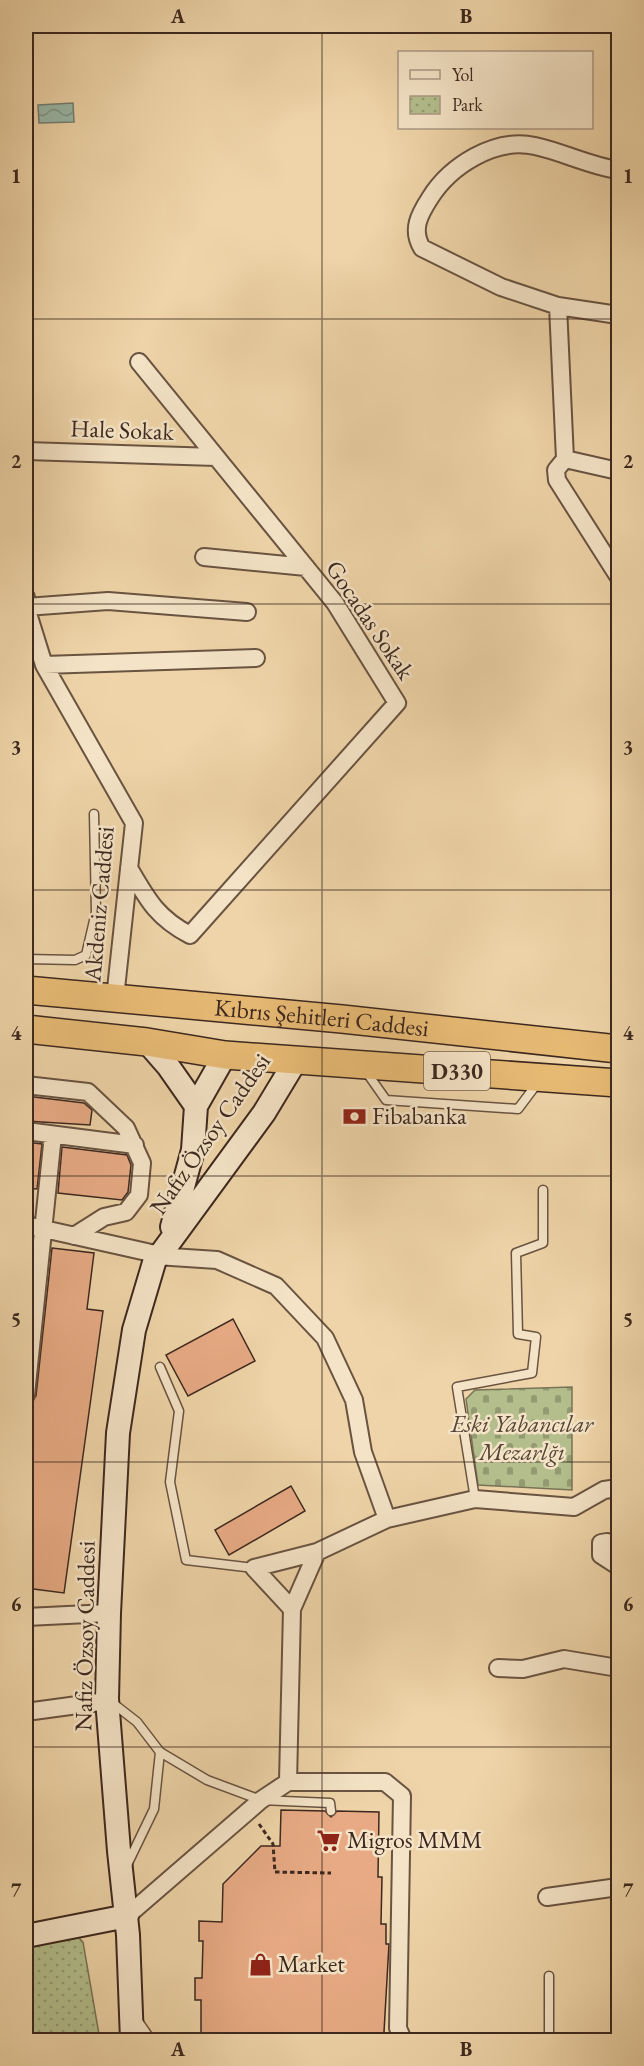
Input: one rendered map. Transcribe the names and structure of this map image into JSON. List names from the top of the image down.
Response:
{
  "streets": {
    "highway": ["Kıbrıs Şehitleri Caddesi", "D330"],
    "main road": ["Nafiz Özsoy Caddesi"],
    "street": ["Hale Sokak", "Gocadas Sokak", "Akdeniz Caddesi"]
  },
  "crossings": [
    ["Hale Sokak", "Gocadas Sokak"],
    ["Gocadas Sokak", "Akdeniz Caddesi"],
    ["Akdeniz Caddesi", "Kıbrıs Şehitleri Caddesi"],
    ["Kıbrıs Şehitleri Caddesi", "Nafiz Özsoy Caddesi"]
  ],
  "parks": ["Eski Yabancılar Mezarlğı"],
  "places": {
    "bank": ["Fibabanka"],
    "supermarket": ["Migros MMM"],
    "shop": ["Market"]
  },
  "legend": ["Yol", "Park"],
  "grid": {
    "columns": ["A", "B"],
    "rows": [
      "1",
      "2",
      "3",
      "4",
      "5",
      "6",
      "7"
    ]
  }
}
